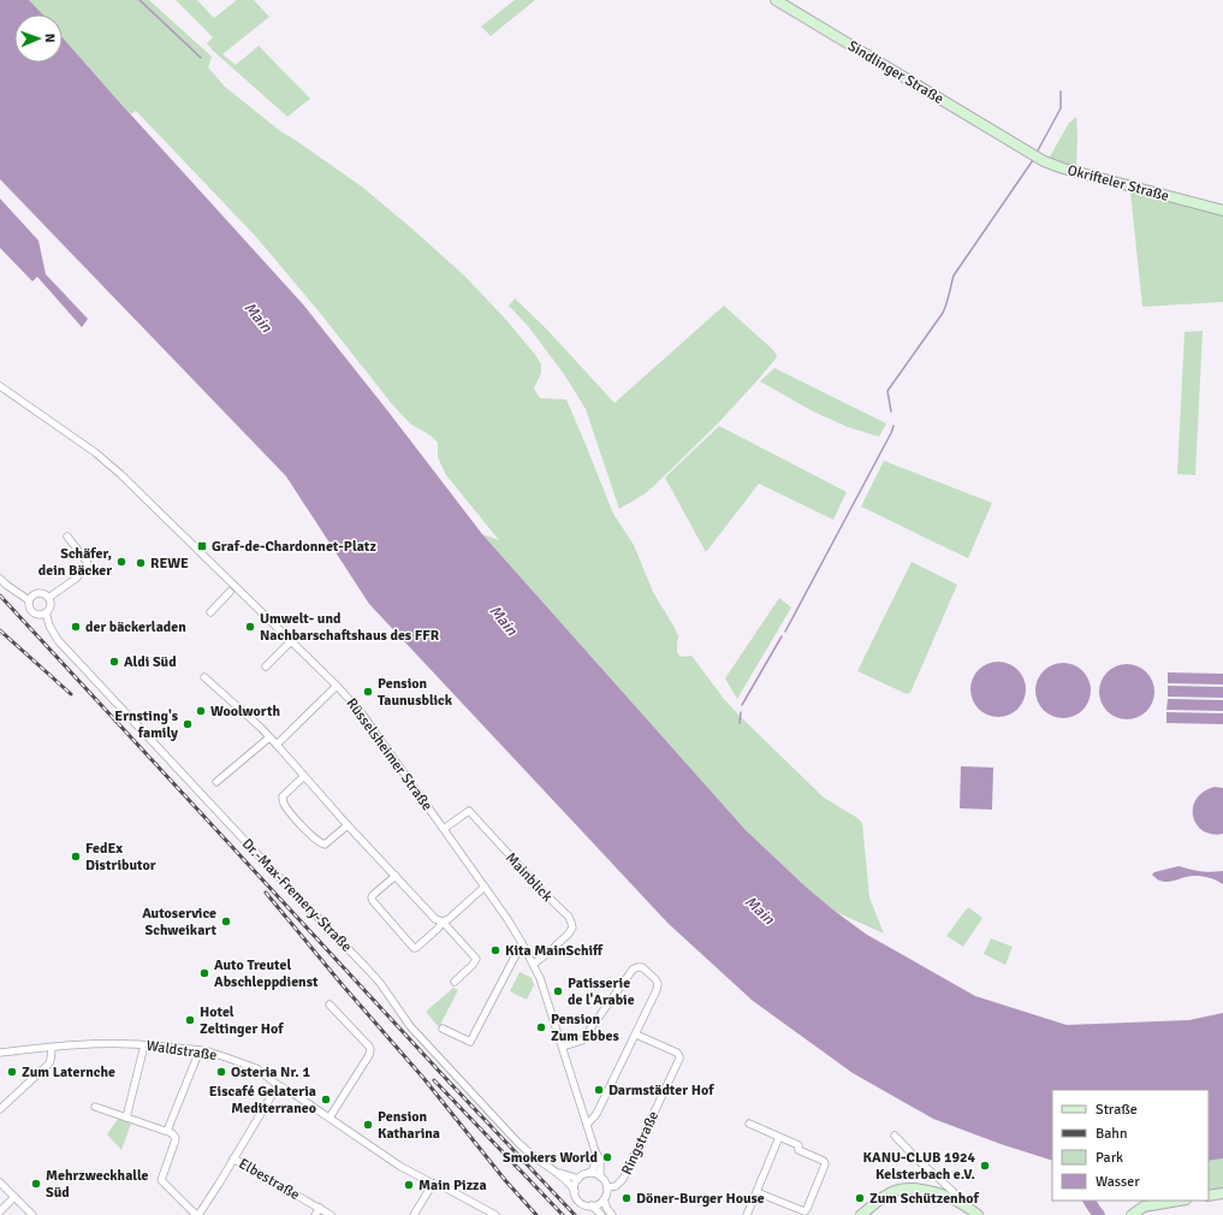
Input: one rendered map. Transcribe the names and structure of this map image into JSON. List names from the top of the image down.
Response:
{
  "streets": {
    "street": [
      "Sindlinger Straße",
      "Okrifteler Straße",
      "Rüsselsheimer Straße",
      "Mainblick",
      "Dr.-Max-Fremery-Straße",
      "Waldstraße",
      "Ringstraße",
      "Elbestraße"
    ]
  },
  "crossings": [
    ["Sindlinger Straße", "Okrifteler Straße"],
    ["Rüsselsheimer Straße", "Mainblick"],
    ["Rüsselsheimer Straße", "Dr.-Max-Fremery-Straße"],
    ["Rüsselsheimer Straße", "Ringstraße"],
    ["Dr.-Max-Fremery-Straße", "Ringstraße"]
  ],
  "water": ["Main"],
  "places": {
    "transit": ["Graf-de-Chardonnet-Platz"],
    "other": [
      "Schäfer, dein Bäcker",
      "REWE",
      "der bäckerladen",
      "Umwelt- und Nachbarschaftshaus des FFR",
      "Aldi Süd",
      "Pension Taunusblick",
      "Woolworth",
      "Ernsting's family",
      "FedEx Distributor",
      "Autoservice Schweikart",
      "Kita MainSchiff",
      "Auto Treutel Abschleppdienst",
      "Patisserie de l'Arabie",
      "Hotel Zeltinger Hof",
      "Pension Zum Ebbes",
      "Zum Laternche",
      "Osteria Nr. 1",
      "Darmstädter Hof",
      "Eiscafé Gelateria Mediterraneo",
      "Pension Katharina",
      "Smokers World",
      "KANU-CLUB 1924 Kelsterbach e.V.",
      "Mehrzweckhalle Süd",
      "Main Pizza",
      "Döner-Burger House",
      "Zum Schützenhof"
    ]
  },
  "legend": [
    "Straße",
    "Bahn",
    "Park",
    "Wasser"
  ],
  "north": "right"
}
